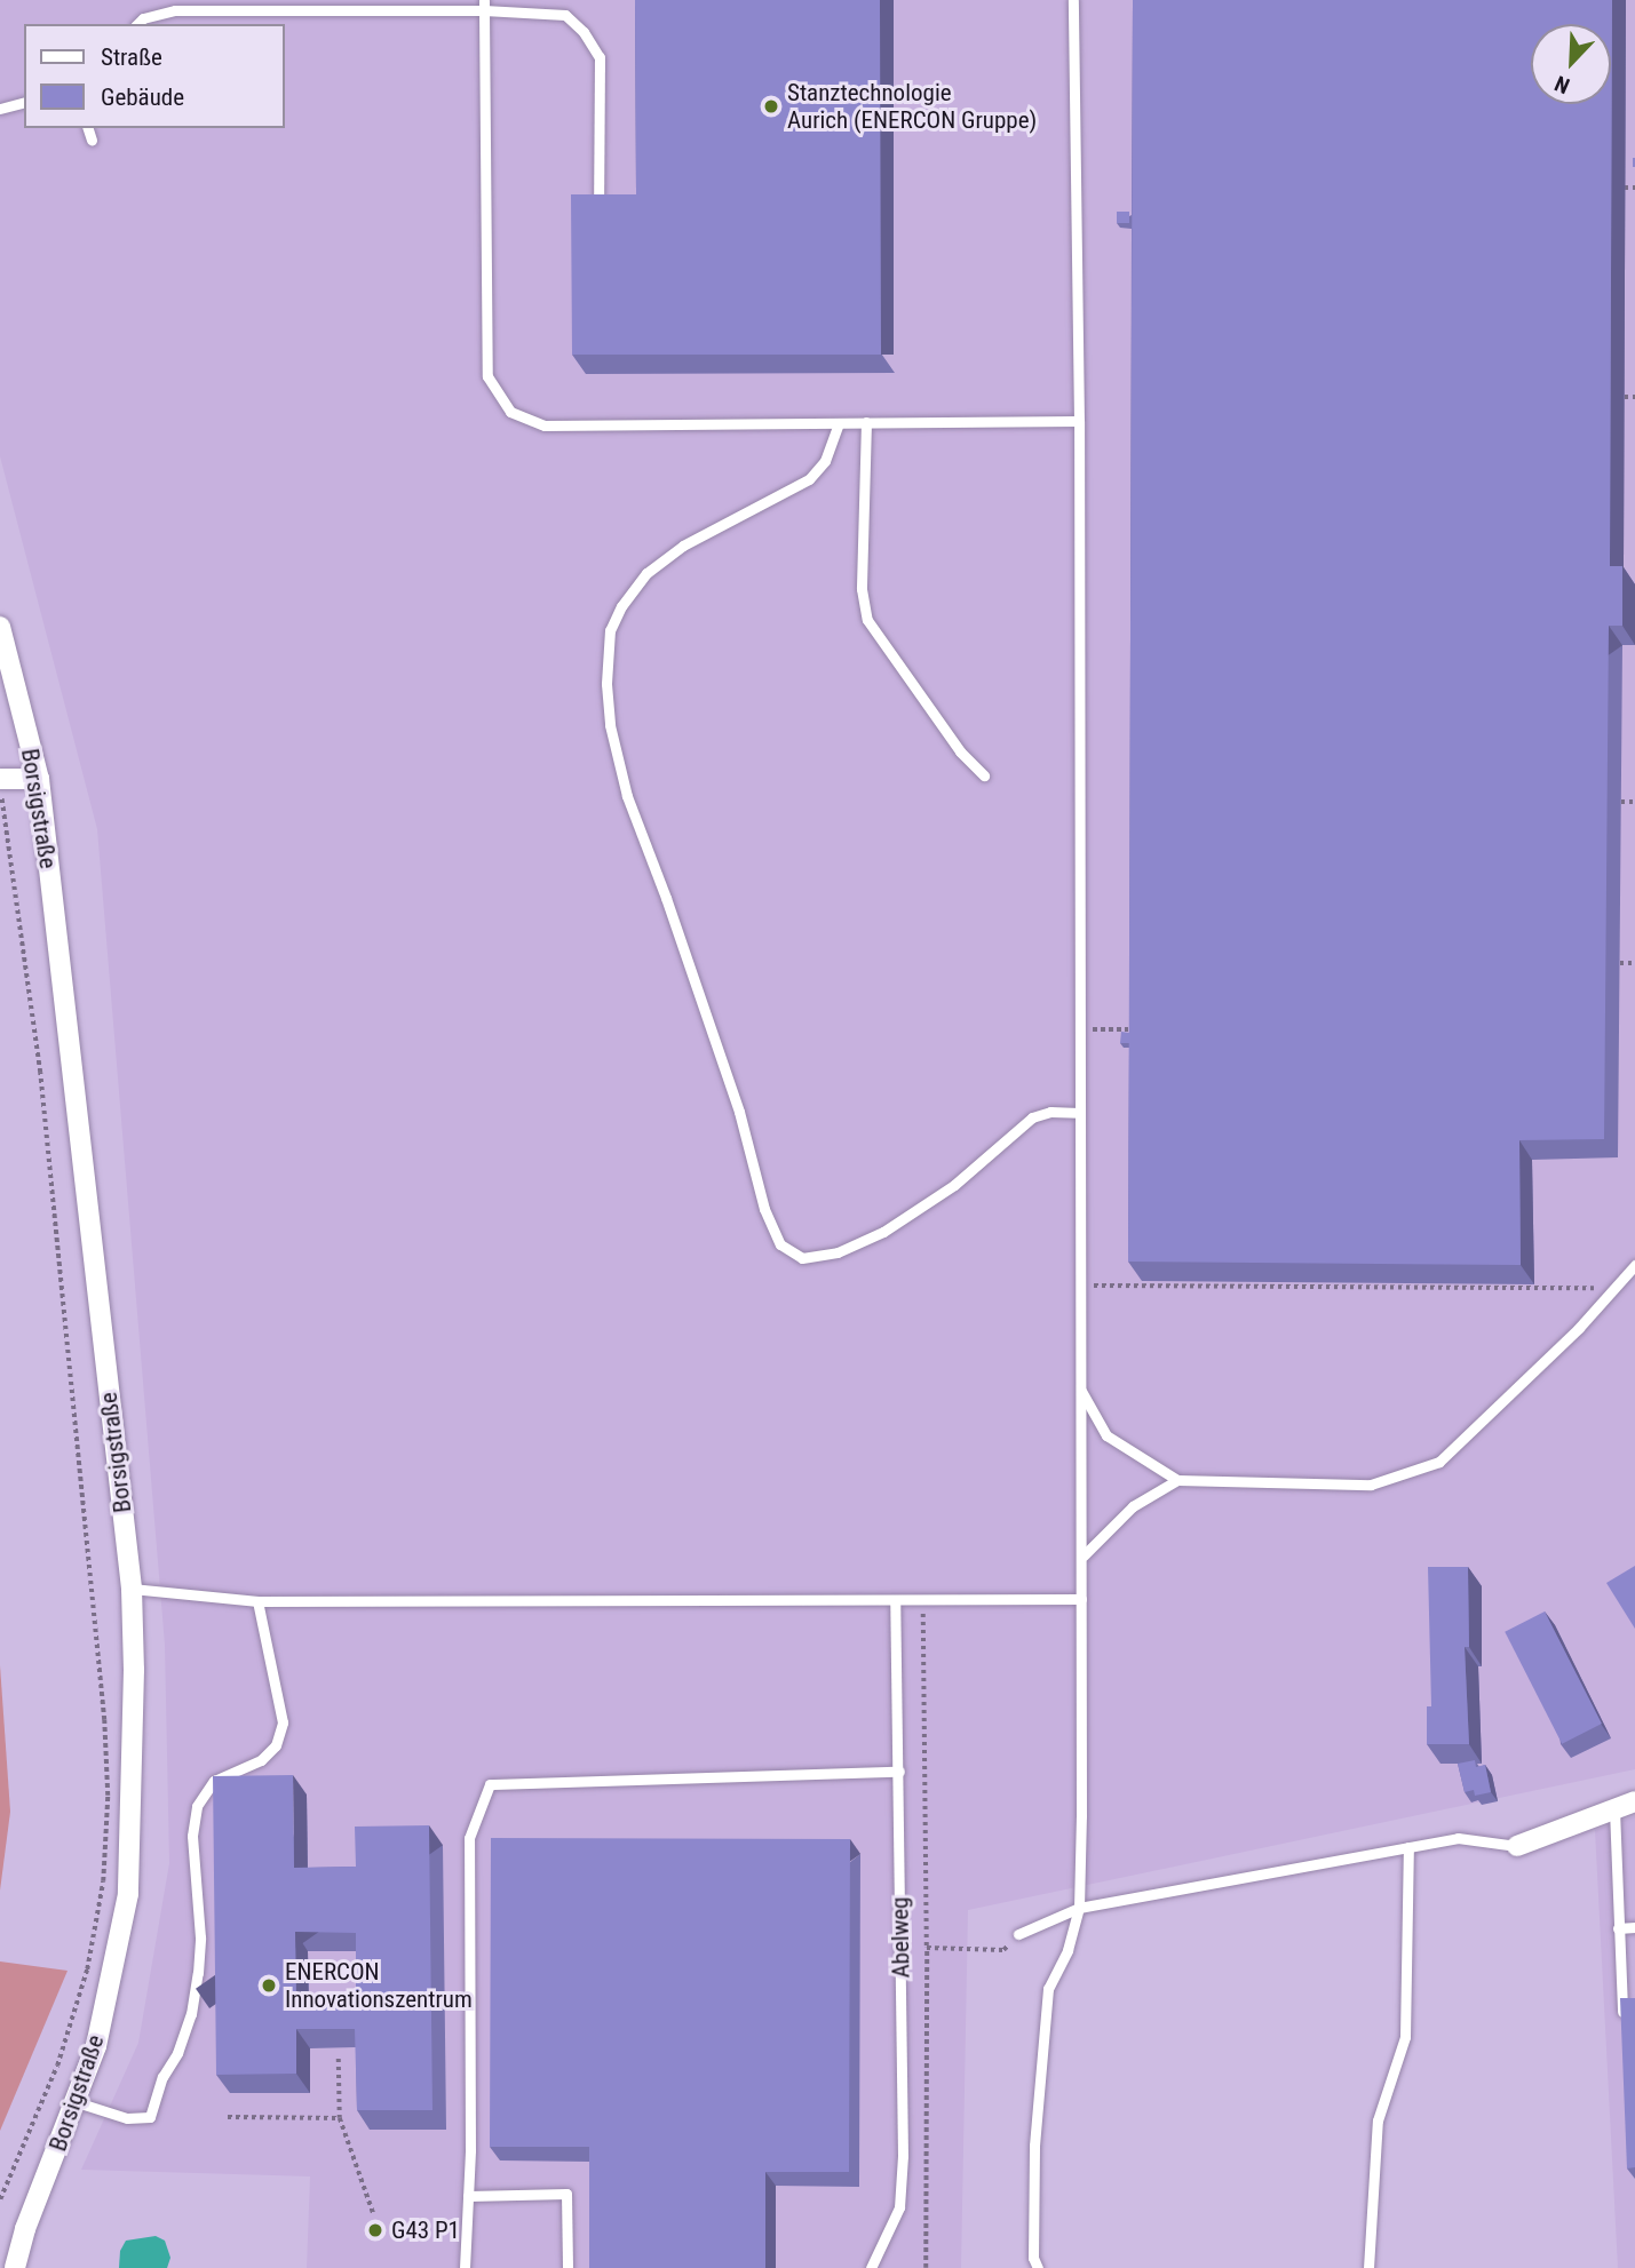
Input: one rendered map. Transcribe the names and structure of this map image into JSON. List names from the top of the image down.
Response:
{
  "streets": {
    "street": ["Borsigstraße"],
    "lane": ["Abelweg"]
  },
  "places": ["Stanztechnologie Aurich (ENERCON Gruppe)", "ENERCON Innovationszentrum", "G43 P1"],
  "legend": ["Straße", "Gebäude"],
  "north": "bottom left"
}
